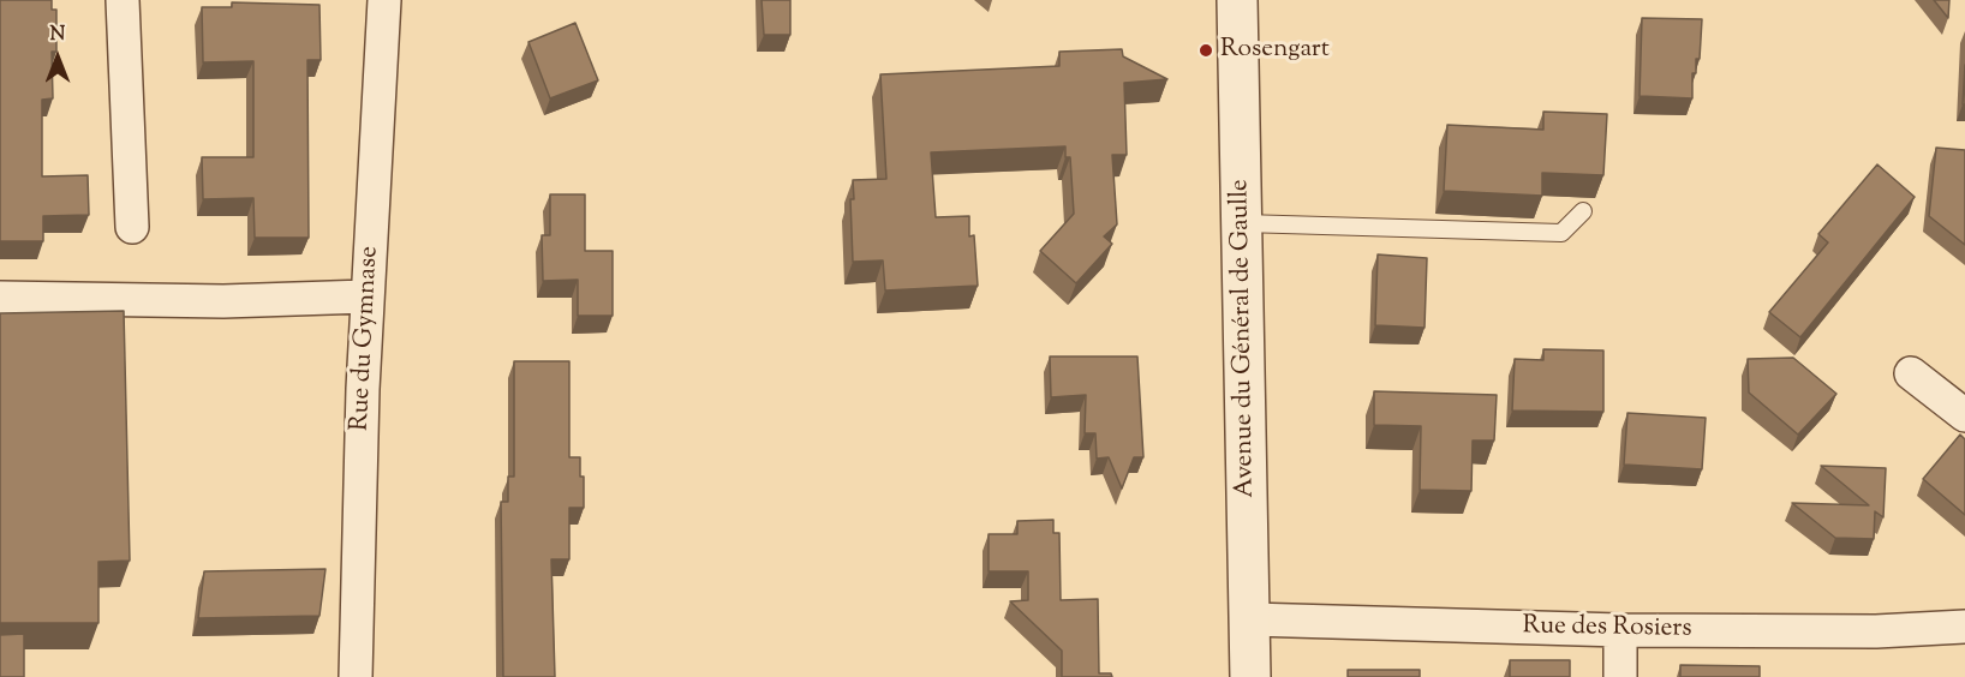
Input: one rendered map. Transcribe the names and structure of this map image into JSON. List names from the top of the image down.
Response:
{
  "streets": {
    "street": ["Rue du Gymnase", "Avenue du Général de Gaulle", "Rue des Rosiers"]
  },
  "crossings": [
    ["Avenue du Général de Gaulle", "Rue des Rosiers"]
  ],
  "places": ["Rosengart"],
  "north": "top"
}
